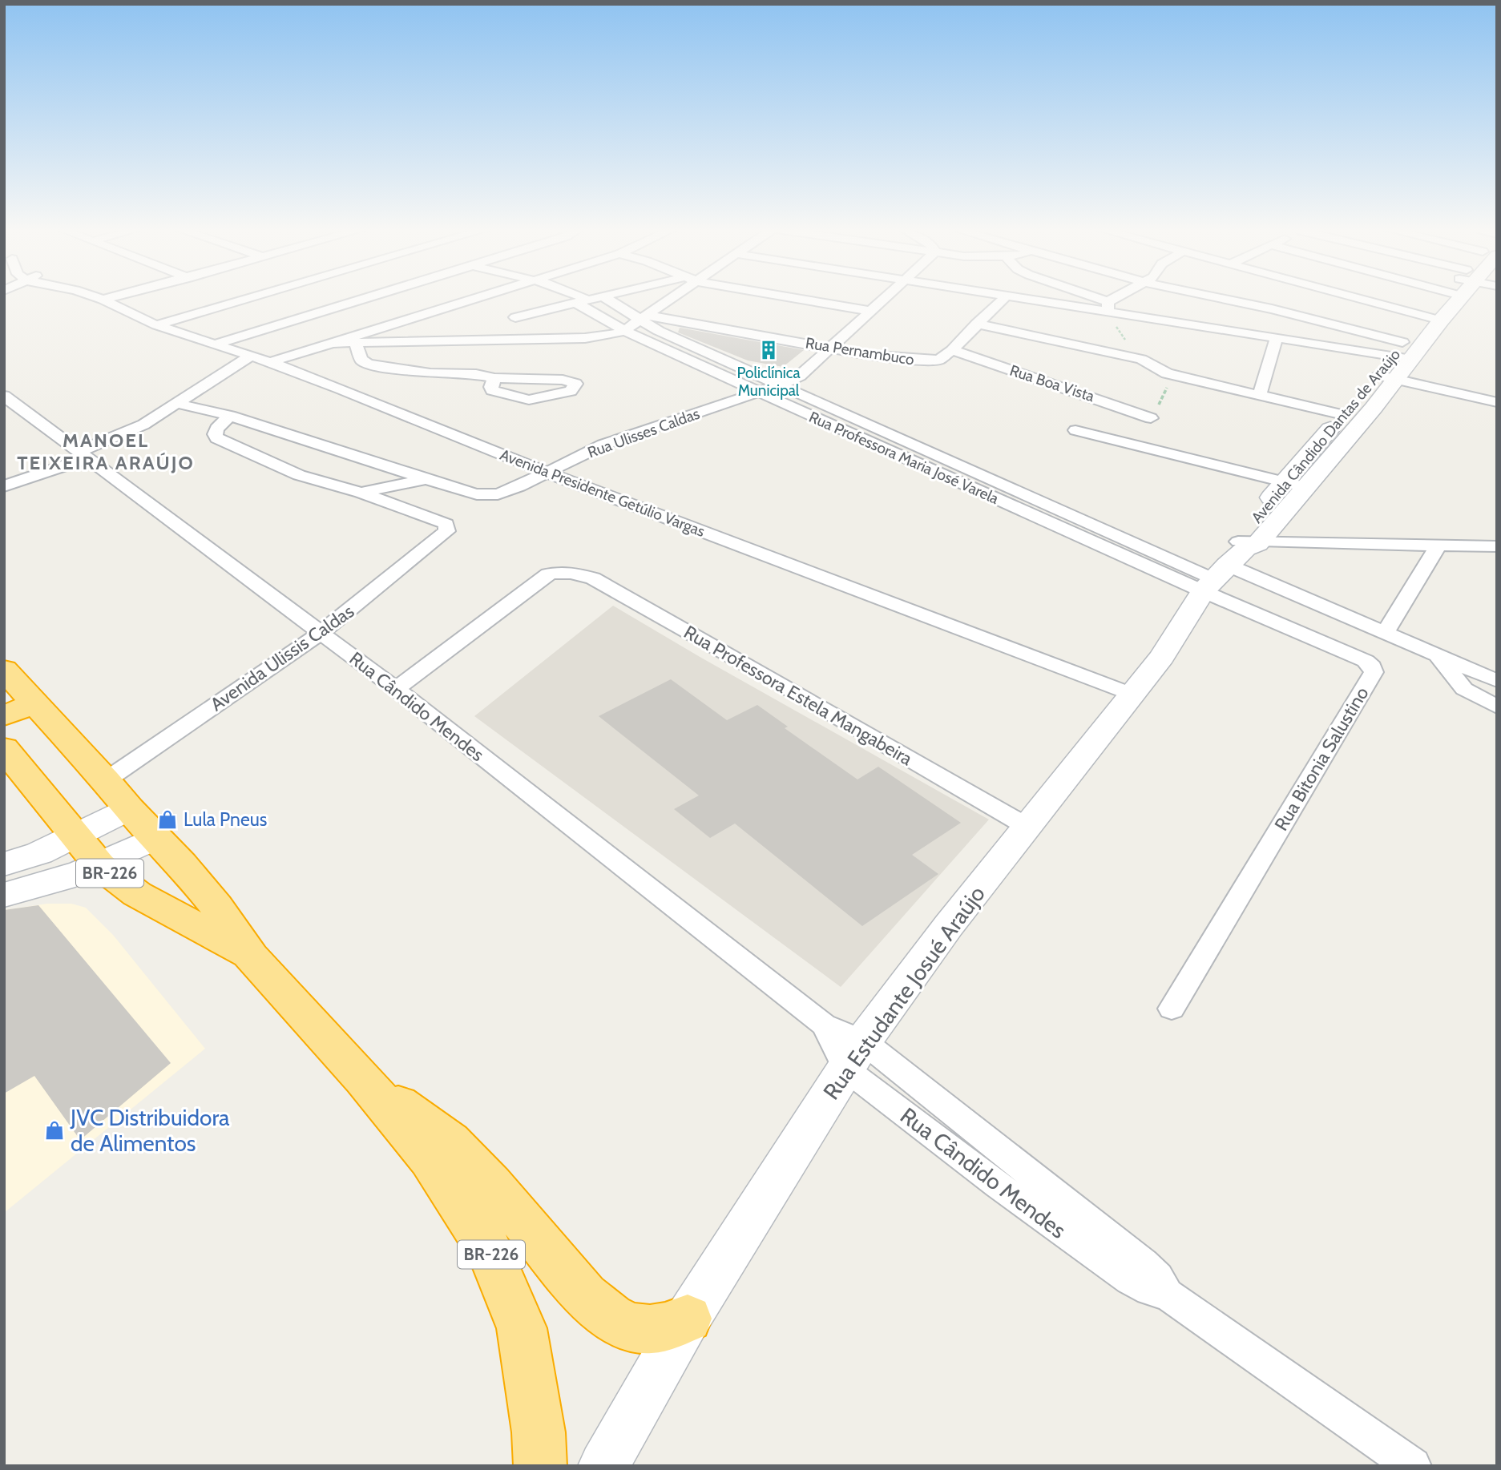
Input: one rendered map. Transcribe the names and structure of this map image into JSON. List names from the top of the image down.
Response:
{
  "streets": {
    "highway": ["BR-226"],
    "main road": ["Avenida Cândido Dantas de Araújo", "Rua Estudante Josué Araújo"],
    "street": [
      "Rua Pernambuco",
      "Rua Boa Vista",
      "Rua Ulisses Caldas",
      "Rua Professora Maria José Varela",
      "Avenida Presidente Getúlio Vargas",
      "Avenida Ulissis Caldas",
      "Rua Professora Estela Mangabeira",
      "Rua Cândido Mendes",
      "Rua Bitonia Salustino"
    ]
  },
  "crossings": [
    ["Rua Pernambuco", "Rua Boa Vista"],
    ["Rua Pernambuco", "Rua Ulisses Caldas"],
    ["Rua Pernambuco", "Rua Professora Maria José Varela"],
    ["Rua Ulisses Caldas", "Rua Professora Maria José Varela"],
    ["Rua Ulisses Caldas", "Avenida Presidente Getúlio Vargas"],
    ["Avenida Cândido Dantas de Araújo", "Rua Professora Maria José Varela"],
    ["Avenida Cândido Dantas de Araújo", "Rua Bitonia Salustino"],
    ["Avenida Cândido Dantas de Araújo", "Rua Estudante Josué Araújo"],
    ["Rua Professora Maria José Varela", "Rua Bitonia Salustino"],
    ["Rua Professora Maria José Varela", "Rua Estudante Josué Araújo"],
    ["Avenida Presidente Getúlio Vargas", "Rua Estudante Josué Araújo"],
    ["Avenida Ulissis Caldas", "Rua Cândido Mendes"],
    ["Avenida Ulissis Caldas", "BR-226"],
    ["Rua Professora Estela Mangabeira", "Rua Cândido Mendes"],
    ["Rua Professora Estela Mangabeira", "Rua Estudante Josué Araújo"],
    ["Rua Cândido Mendes", "Rua Estudante Josué Araújo"],
    ["Rua Bitonia Salustino", "Rua Estudante Josué Araújo"]
  ],
  "districts": ["MANOEL TEIXEIRA ARAÚJO"],
  "places": {
    "building": ["Policlínica Municipal"],
    "shop": ["Lula Pneus", "JVC Distribuidora de Alimentos"]
  }
}
